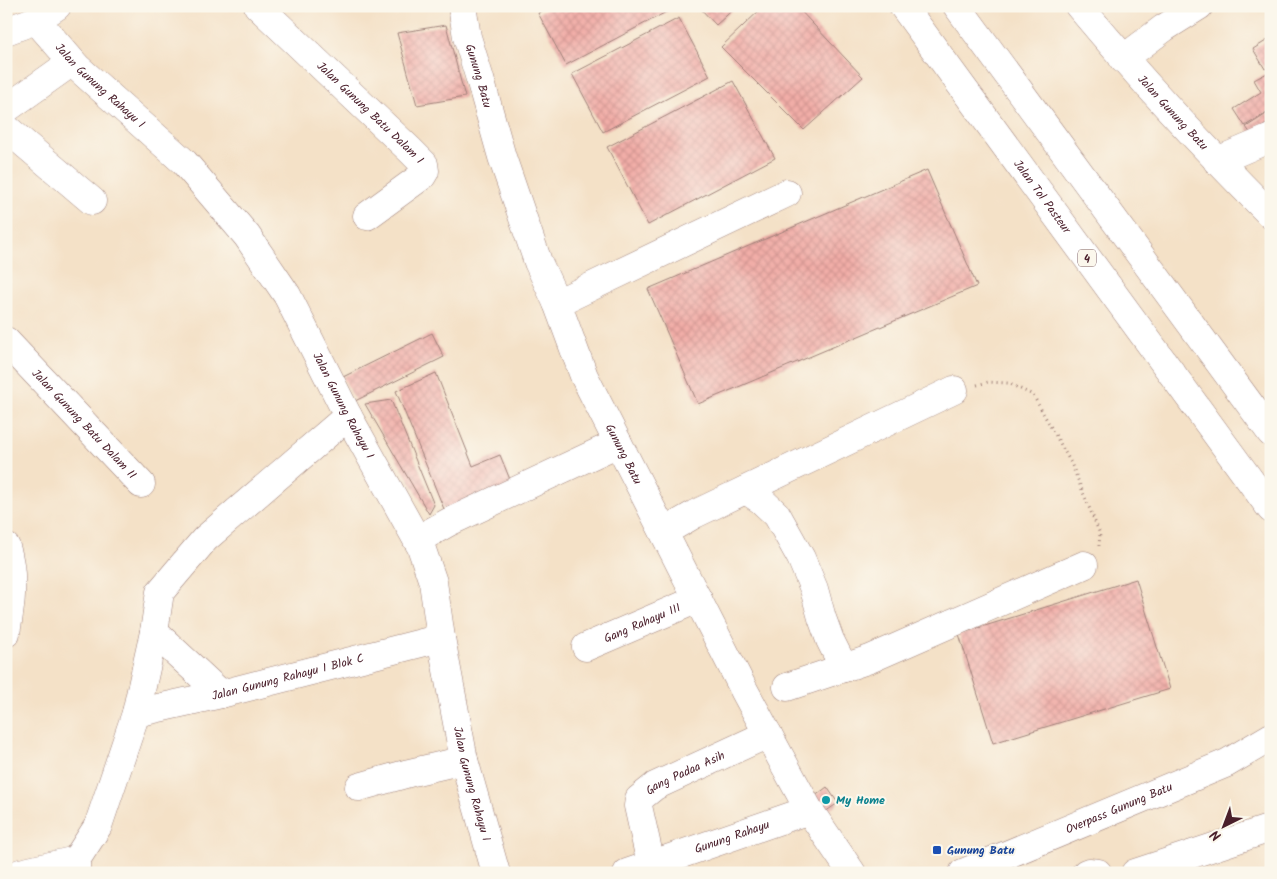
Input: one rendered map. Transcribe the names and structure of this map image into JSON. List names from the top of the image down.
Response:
{
  "streets": {
    "main road": [
      "Gunung Batu",
      "Jalan Gunung Rahayu I",
      "Jalan Gunung Batu",
      "Jalan Gunung Batu Dalam I",
      "Jalan Tol Pasteur",
      "4",
      "Jalan Gunung Batu Dalam II",
      "Gang Rahayu III",
      "Jalan Gunung Rahayu I Blok C",
      "Gang Padaa Asih",
      "Overpass Gunung Batu",
      "Gunung Rahayu"
    ]
  },
  "crossings": [
    ["Gunung Batu", "Gang Rahayu III"],
    ["Gunung Batu", "Gang Padaa Asih"],
    ["Gunung Batu", "Gunung Rahayu"],
    ["Jalan Gunung Rahayu I", "Jalan Gunung Rahayu I Blok C"],
    ["Gang Padaa Asih", "Gunung Rahayu"]
  ],
  "places": {
    "other": ["My Home"],
    "transit": ["Gunung Batu"]
  },
  "north": "bottom left"
}
